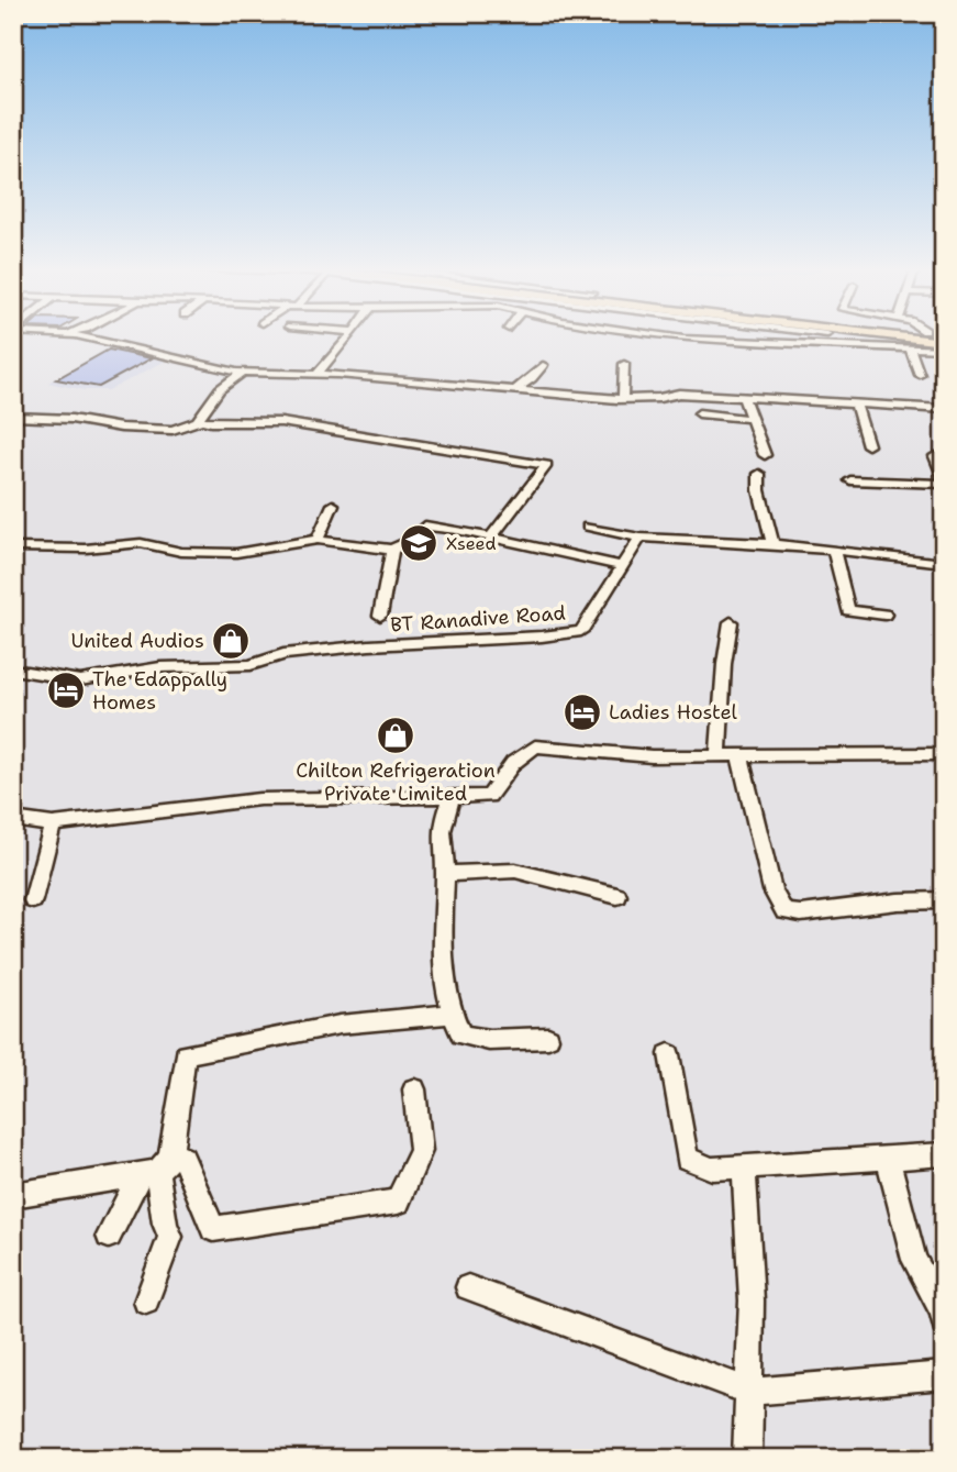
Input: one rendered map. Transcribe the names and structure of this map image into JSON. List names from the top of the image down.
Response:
{
  "streets": {
    "street": ["BT Ranadive Road"]
  },
  "places": {
    "school or university": ["Xseed"],
    "shop": ["United Audios", "Chilton Refrigeration Private Limited"],
    "hotel": ["The Edappally Homes", "Ladies Hostel"]
  }
}
